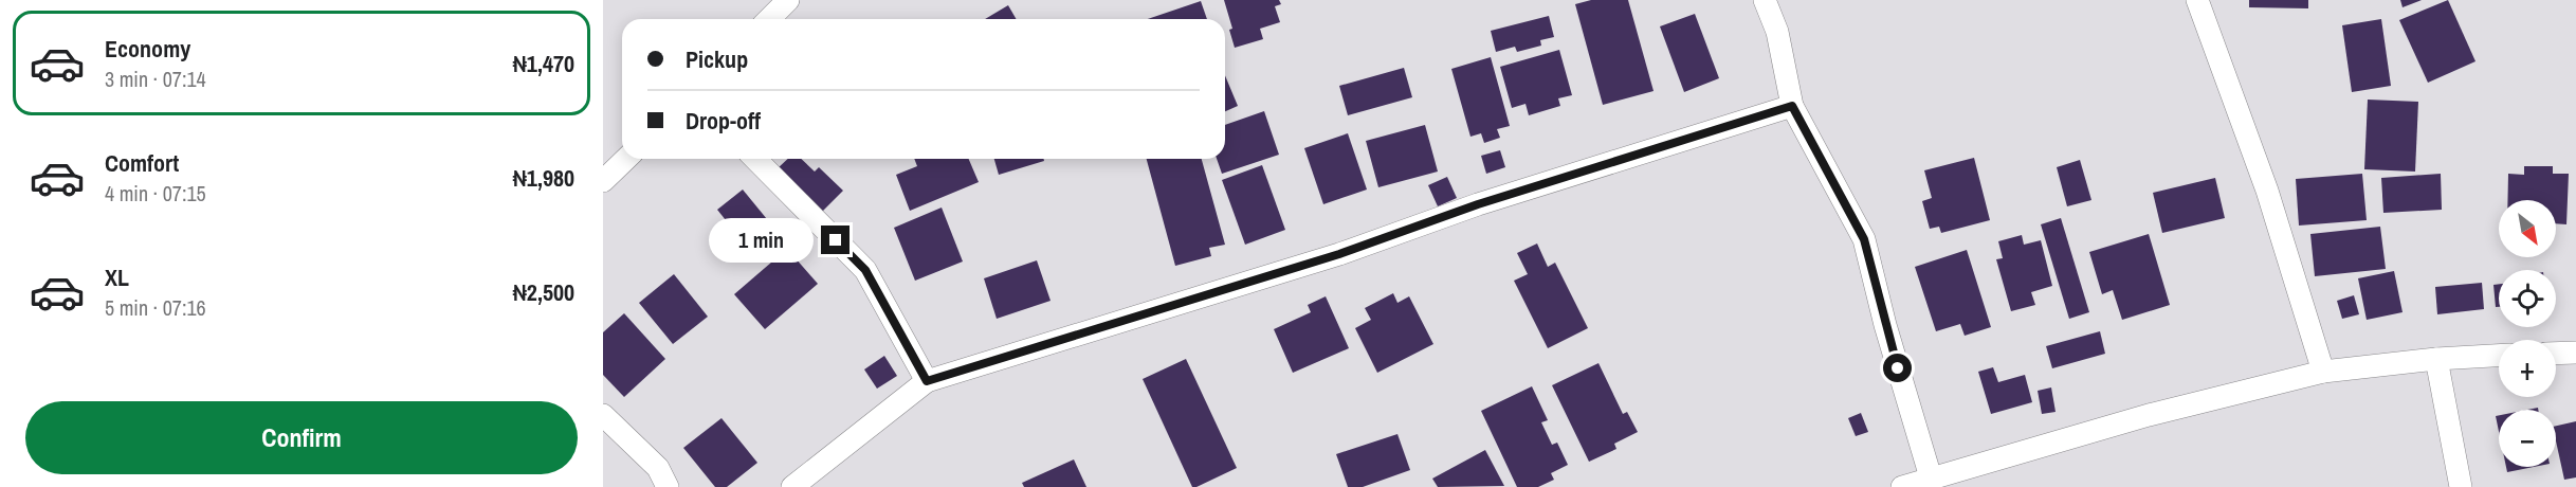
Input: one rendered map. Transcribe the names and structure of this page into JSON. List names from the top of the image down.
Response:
{
  "north": "bottom right",
  "page": {
    "list": [
      {
        "name": "Economy",
        "note": "3 min · 07:14",
        "value": "₦1,470"
      },
      {
        "name": "Comfort",
        "note": "4 min · 07:15",
        "value": "₦1,980"
      },
      {
        "name": "XL",
        "note": "5 min · 07:16",
        "value": "₦2,500"
      }
    ],
    "banner": ["Pickup", "Drop-off"],
    "map_buttons": ["+", "−"],
    "bubble": "1 min",
    "buttons": "Confirm"
  }
}
